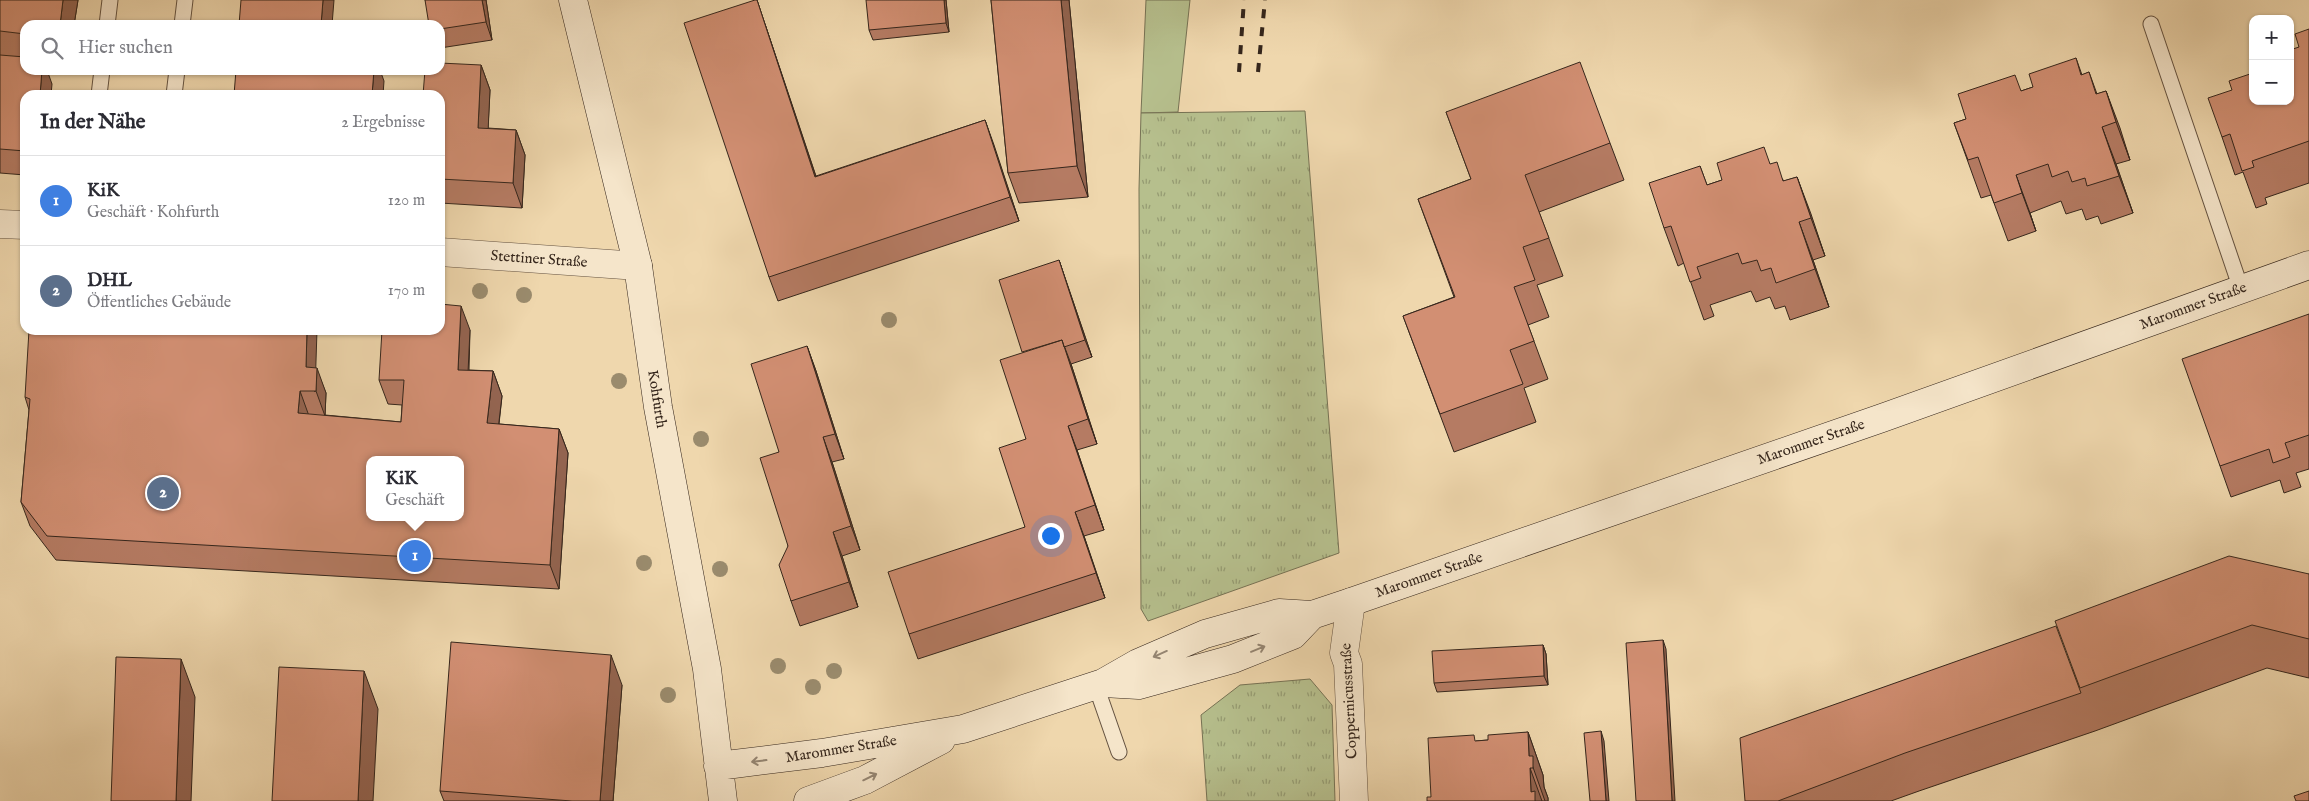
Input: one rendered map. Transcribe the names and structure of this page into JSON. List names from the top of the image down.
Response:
{
  "streets": {
    "street": [
      "Stettiner Straße",
      "Marommer Straße",
      "Kohfurth",
      "Coppernicusstraße"
    ]
  },
  "crossings": [
    ["Stettiner Straße", "Kohfurth"],
    ["Marommer Straße", "Kohfurth"],
    ["Marommer Straße", "Coppernicusstraße"]
  ],
  "page": {
    "map_buttons": ["+", "−"],
    "search": "Hier suchen",
    "heading": ["In der Nähe", "2 Ergebnisse"],
    "list": [
      {
        "mark": "1",
        "name": "KiK",
        "note": "Geschäft · Kohfurth",
        "value": "120 m"
      },
      {
        "mark": "2",
        "name": "DHL",
        "note": "Öffentliches Gebäude",
        "value": "170 m"
      }
    ],
    "popup": ["KiK", "Geschäft"],
    "pins": ["2", "1"]
  }
}
